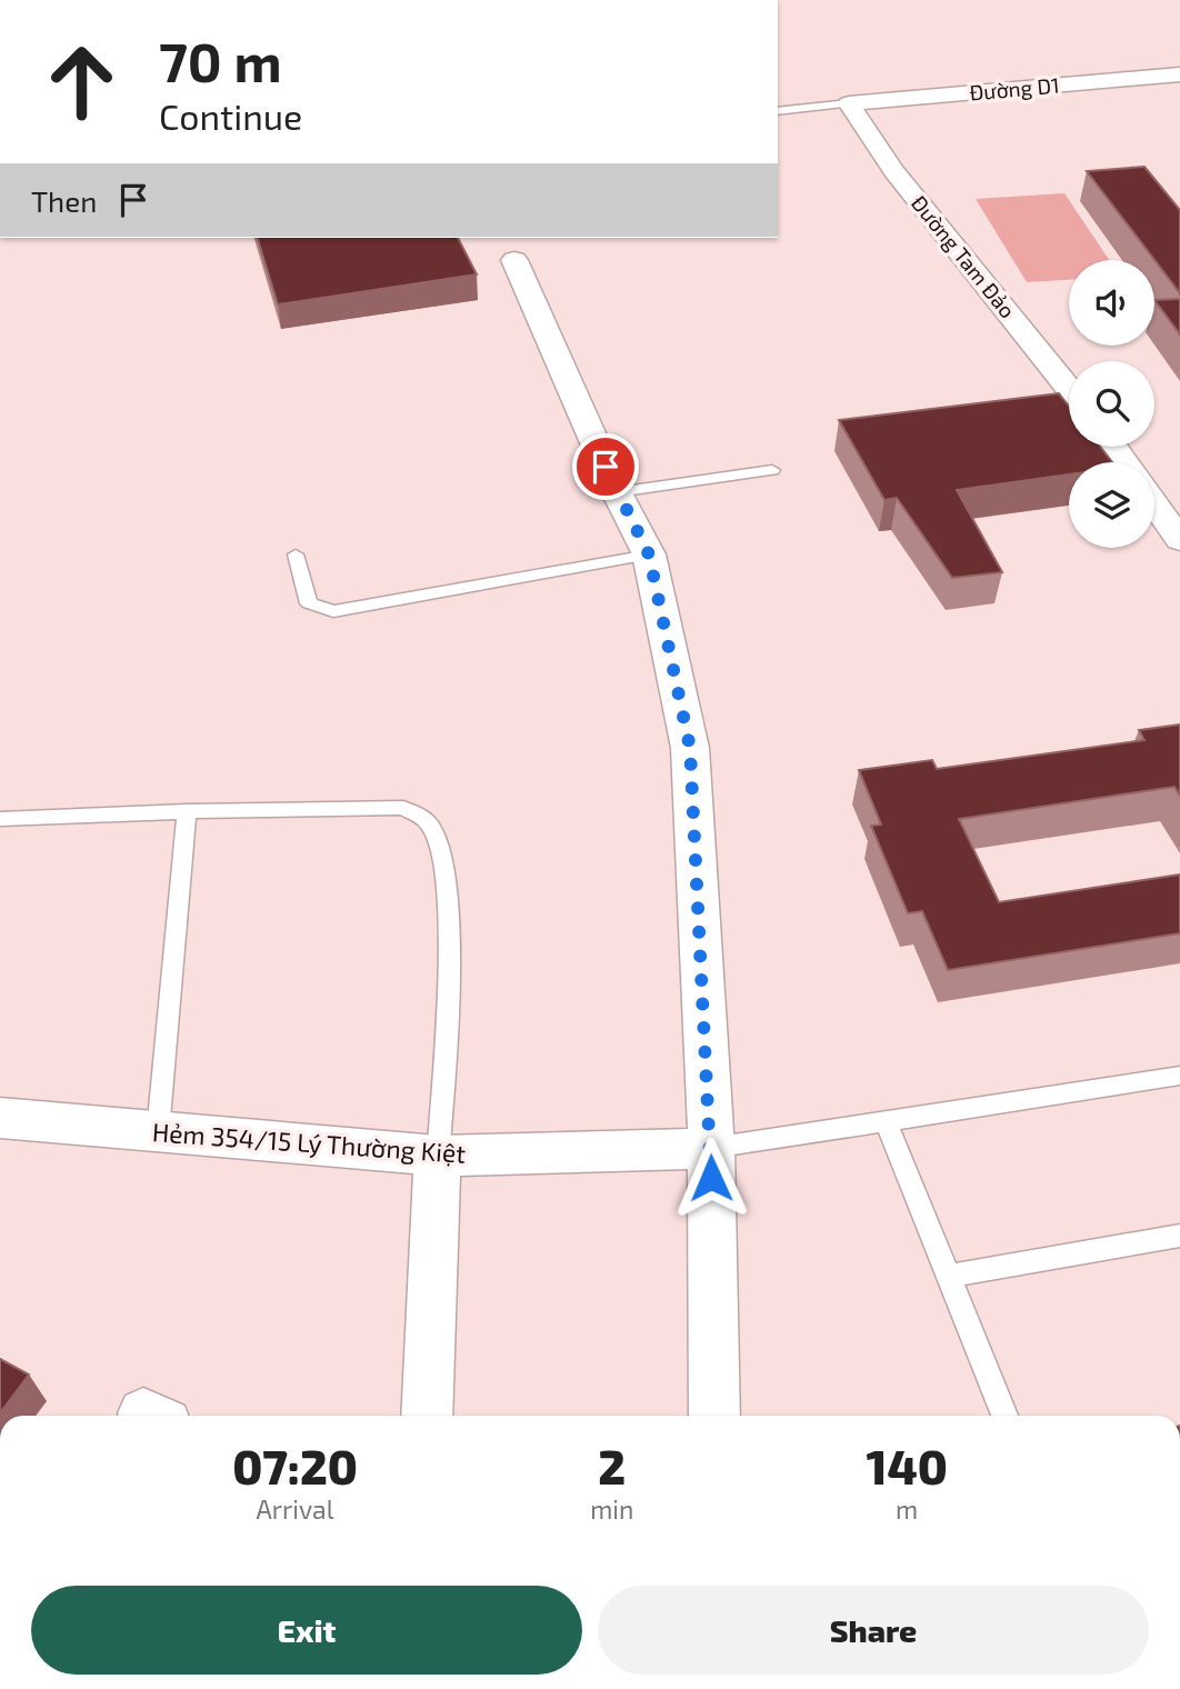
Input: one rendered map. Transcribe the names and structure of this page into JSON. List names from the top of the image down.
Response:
{
  "streets": {
    "street": ["Đường D1", "Đường Tam Đảo", "Hẻm 354/15 Lý Thường Kiệt"]
  },
  "crossings": [
    ["Đường D1", "Đường Tam Đảo"]
  ],
  "page": {
    "turn": ["70 m", "Continue"],
    "then": "Then",
    "eta": [
      "07:20",
      "Arrival",
      "2",
      "min",
      "140",
      "m"
    ],
    "buttons": ["Exit", "Share"]
  }
}
